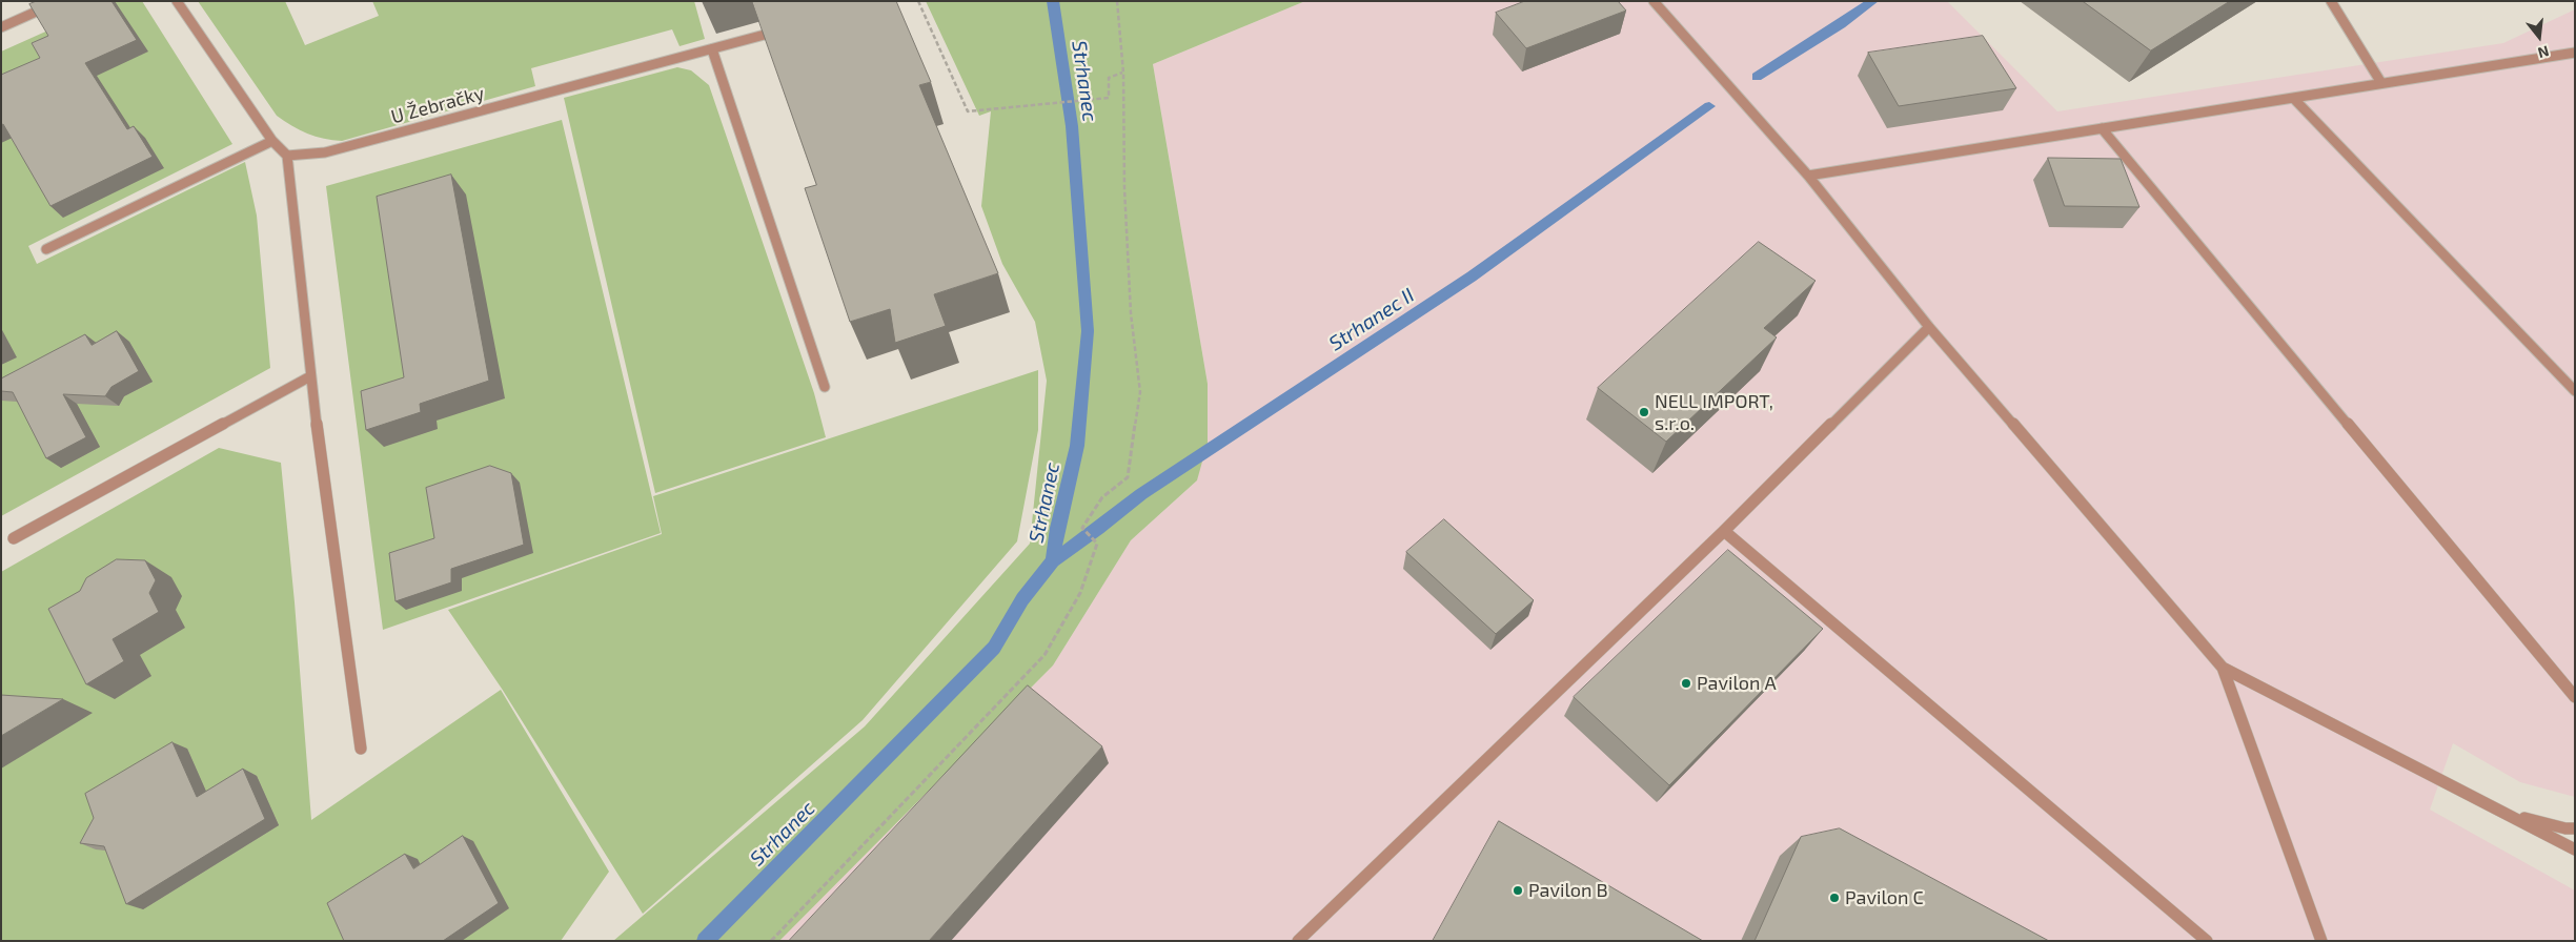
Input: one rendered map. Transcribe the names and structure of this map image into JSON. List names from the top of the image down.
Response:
{
  "streets": {
    "street": ["U Žebračky"]
  },
  "water": ["Strhanec", "Strhanec II"],
  "places": [
    "NELL IMPORT, s.r.o.",
    "Pavilon A",
    "Pavilon B",
    "Pavilon C"
  ],
  "north": "bottom"
}
